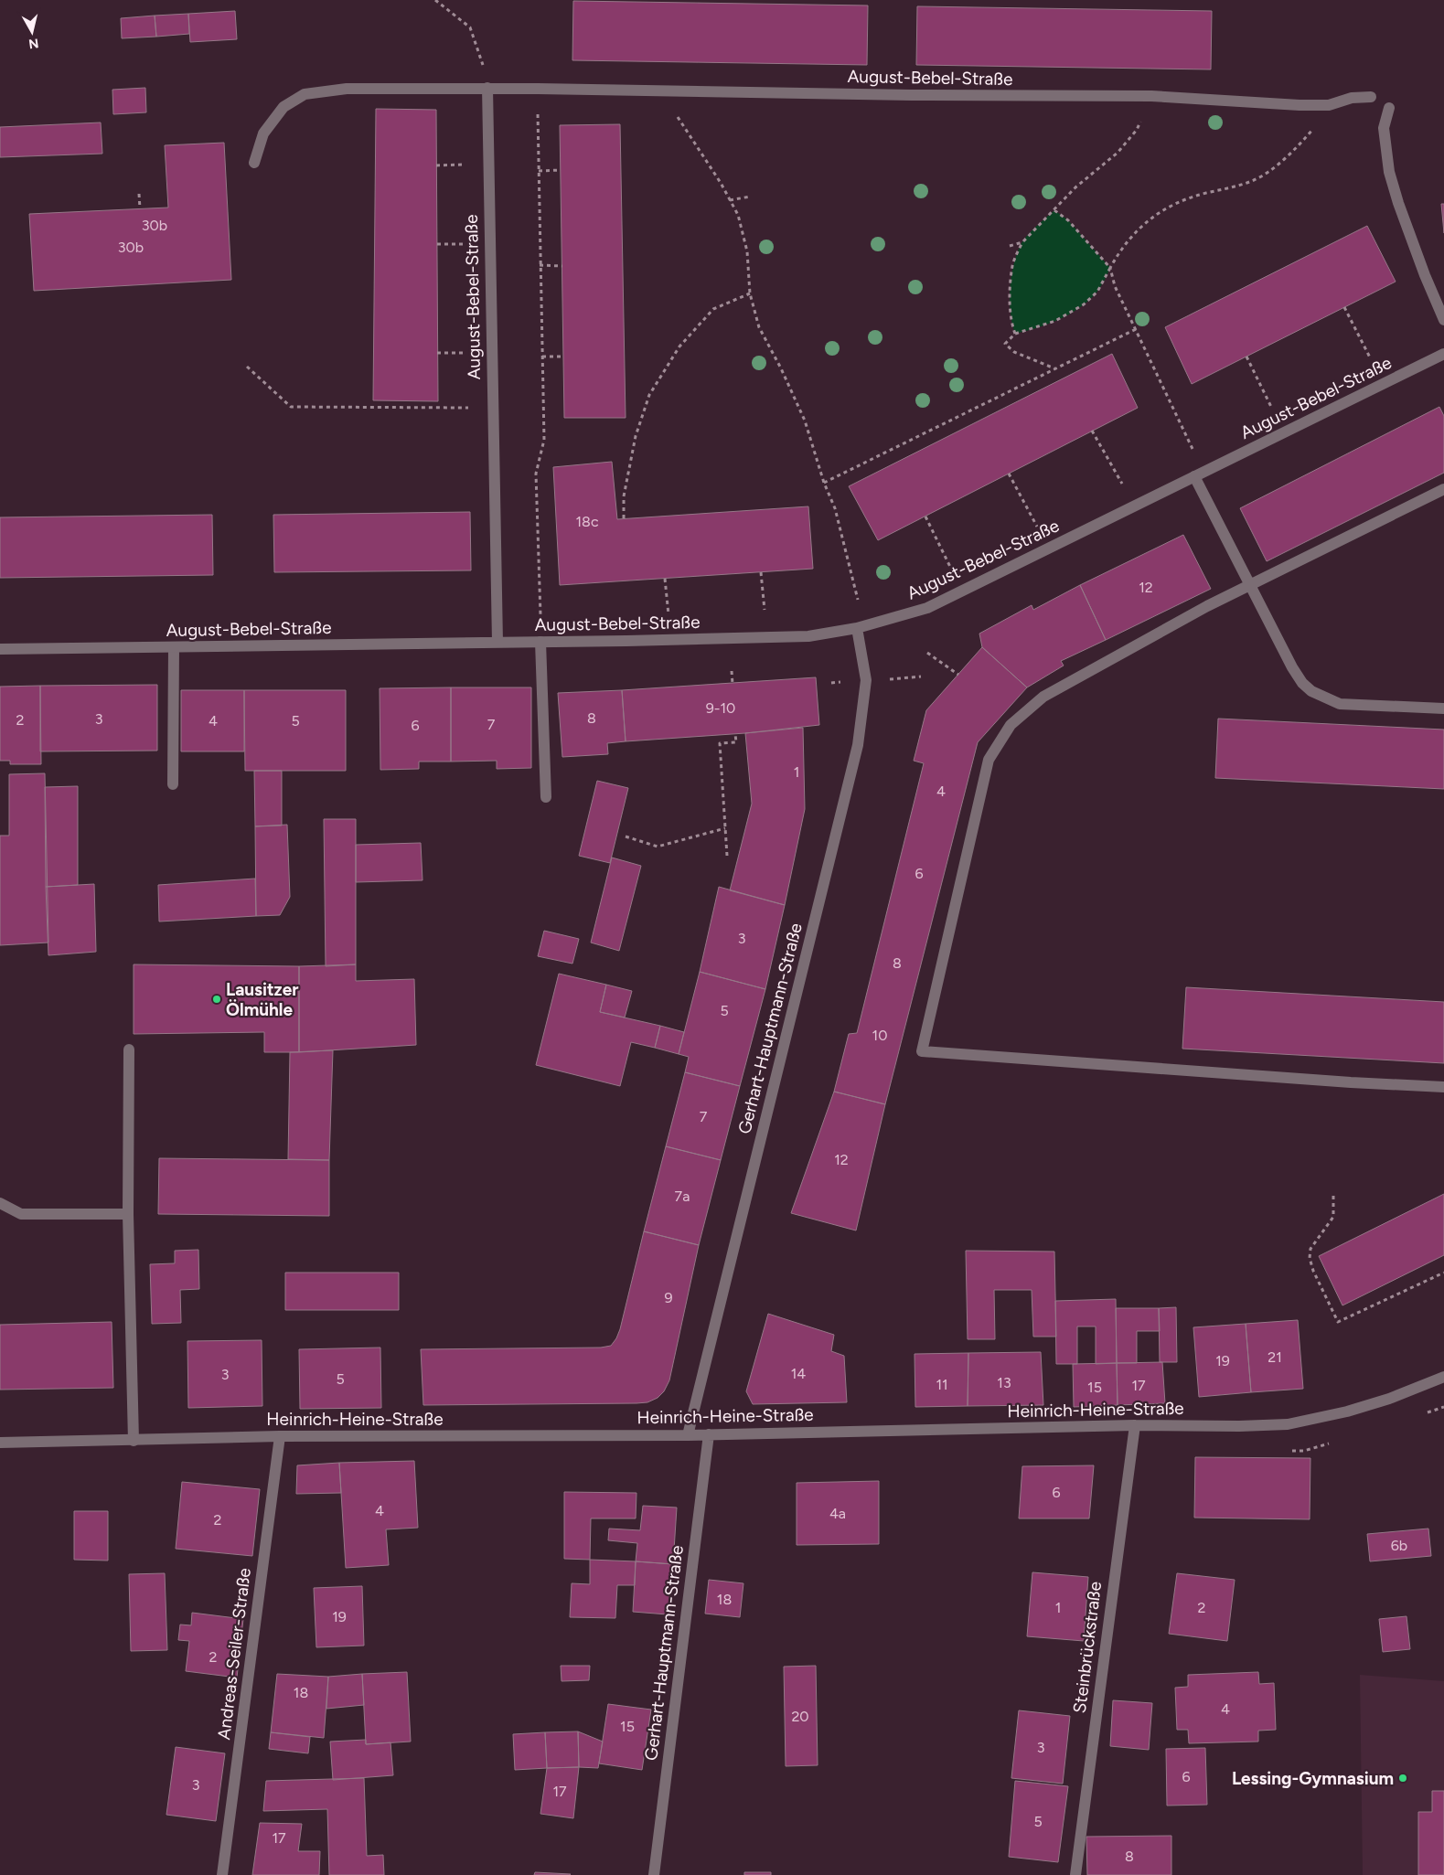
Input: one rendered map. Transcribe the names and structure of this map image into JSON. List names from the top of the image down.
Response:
{
  "streets": {
    "street": [
      "August-Bebel-Straße",
      "Gerhart-Hauptmann-Straße",
      "Heinrich-Heine-Straße",
      "Steinbrückstraße",
      "Andreas-Seiler-Straße"
    ]
  },
  "crossings": [
    ["August-Bebel-Straße", "Gerhart-Hauptmann-Straße"],
    ["Gerhart-Hauptmann-Straße", "Heinrich-Heine-Straße"],
    ["Heinrich-Heine-Straße", "Steinbrückstraße"],
    ["Heinrich-Heine-Straße", "Andreas-Seiler-Straße"]
  ],
  "places": ["Lausitzer Ölmühle", "Lessing-Gymnasium"],
  "house_numbers": [
    "30b",
    "30b",
    "18c",
    "12",
    "9-10",
    "8",
    "3",
    "2",
    "4",
    "5",
    "7",
    "6",
    "1",
    "4",
    "6",
    "3",
    "8",
    "5",
    "10",
    "7",
    "12",
    "7a",
    "9",
    "21",
    "19",
    "14",
    "3",
    "5",
    "13",
    "11",
    "17",
    "15",
    "6",
    "4",
    "4a",
    "2",
    "6b",
    "18",
    "1",
    "2",
    "19",
    "2",
    "18",
    "4",
    "20",
    "15",
    "3",
    "6",
    "3",
    "17",
    "5",
    "17",
    "8"
  ],
  "north": "bottom"
}
